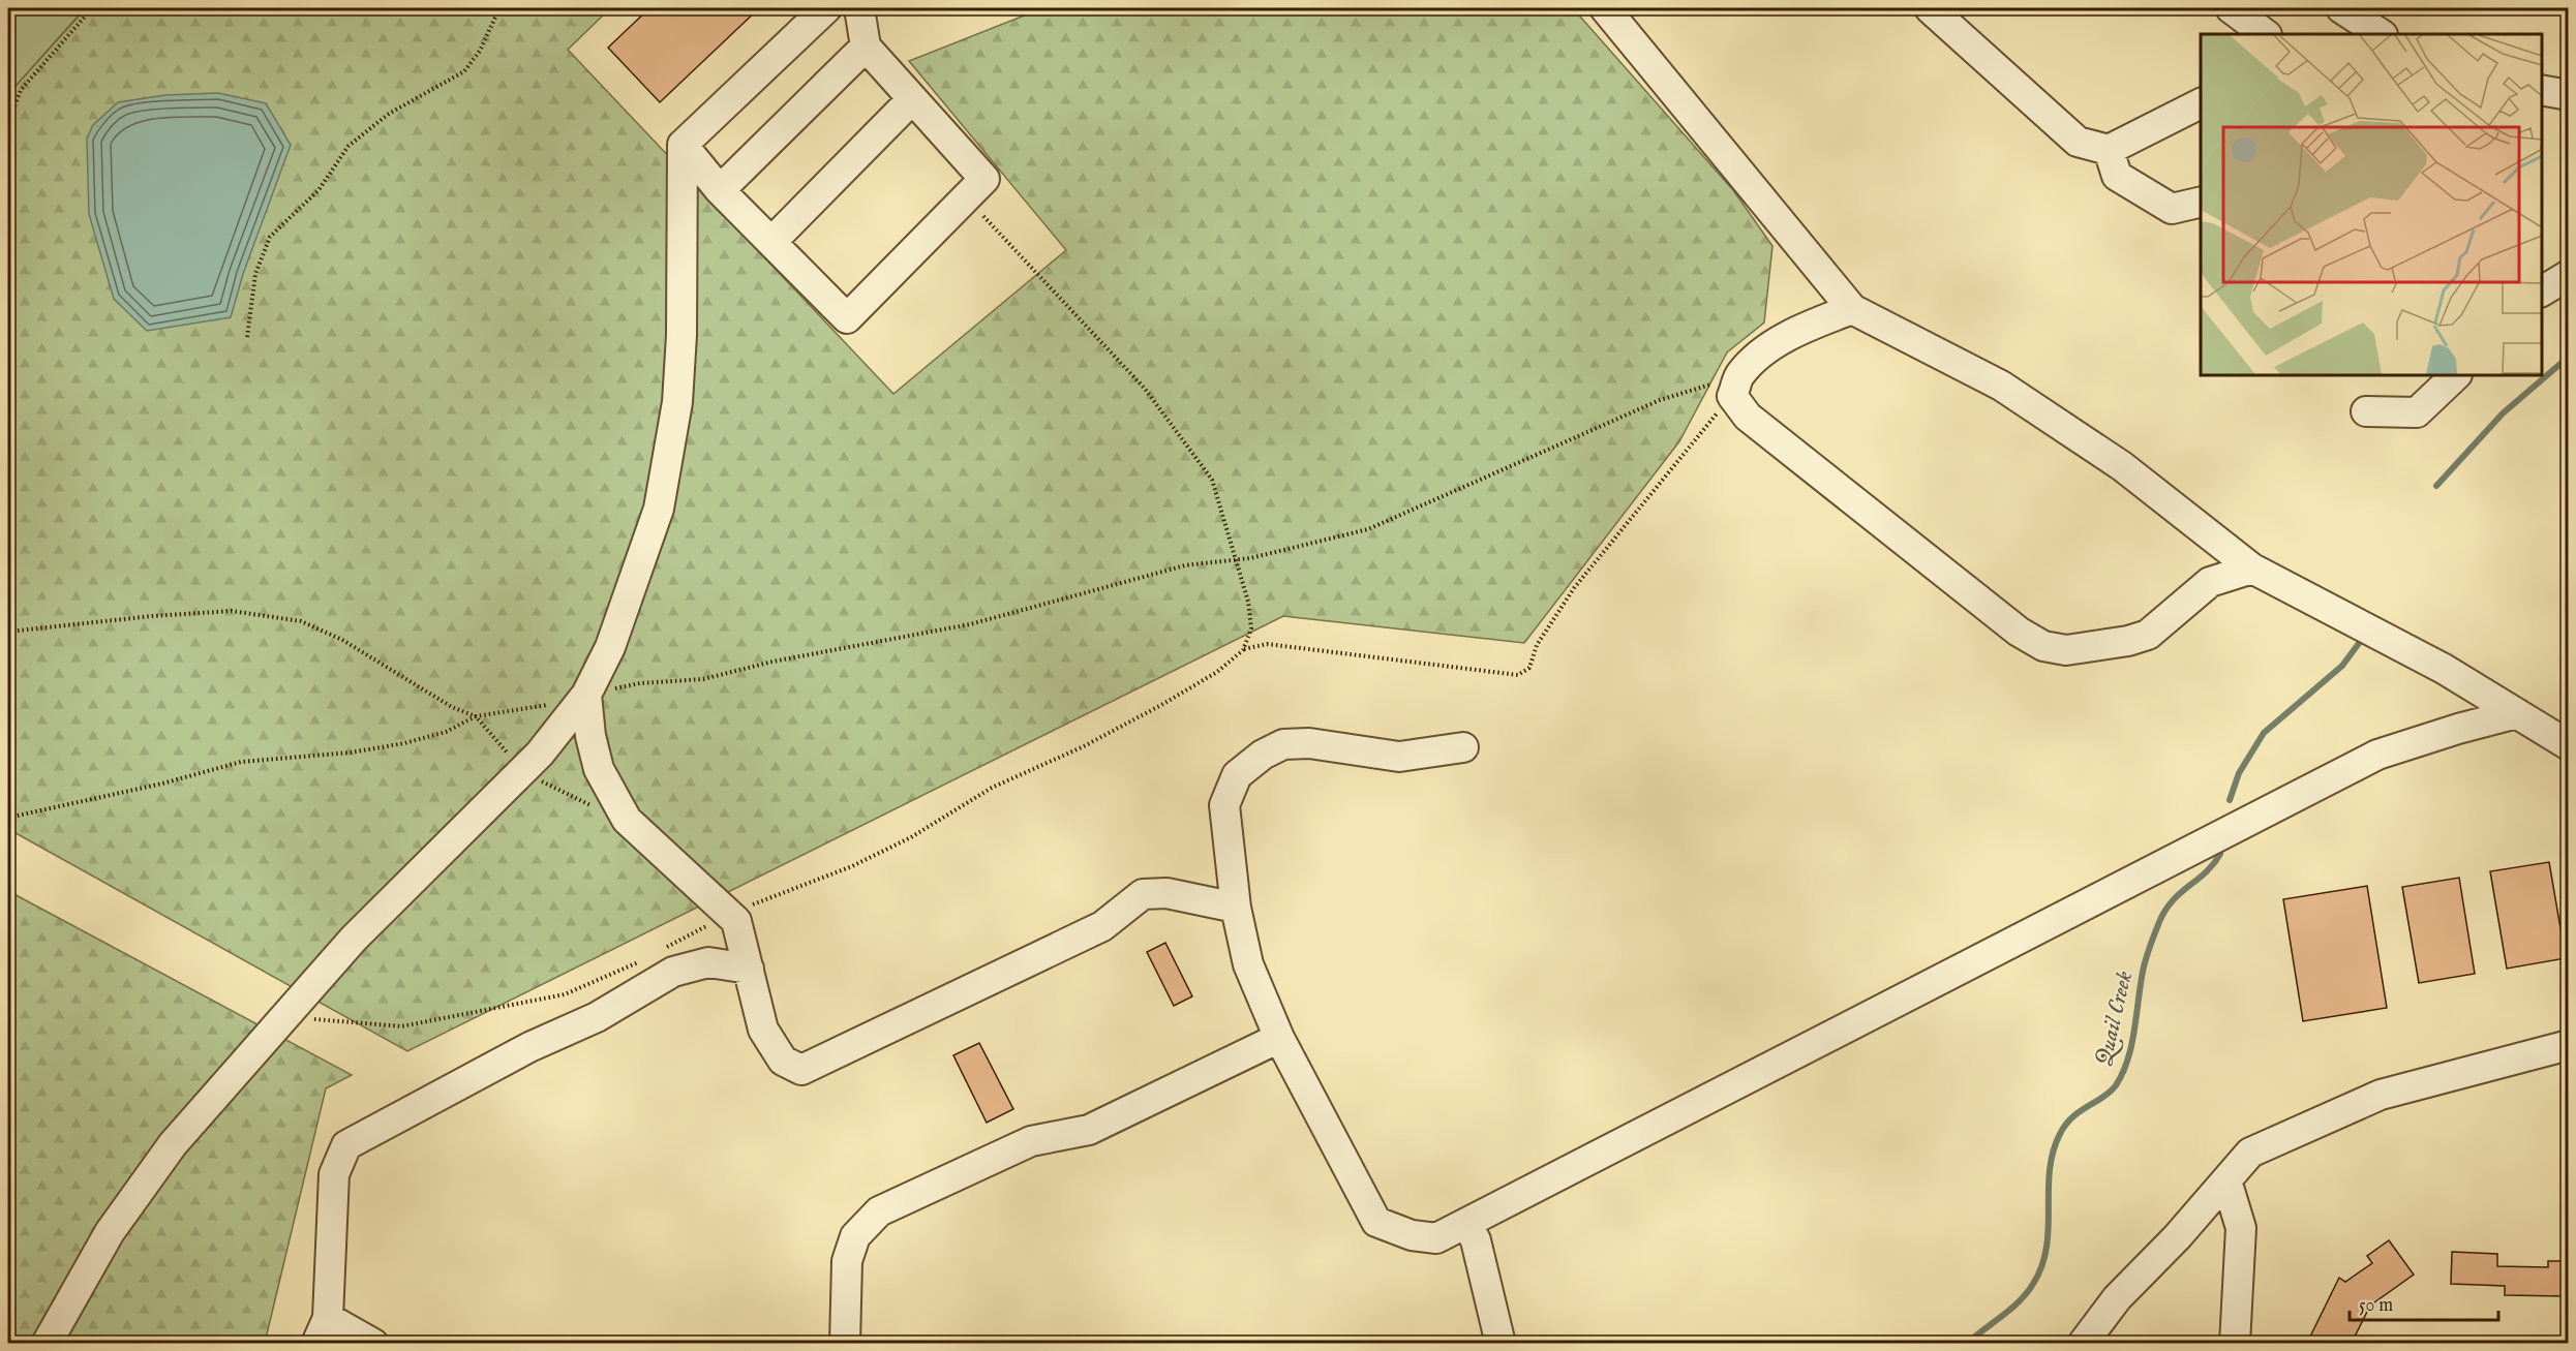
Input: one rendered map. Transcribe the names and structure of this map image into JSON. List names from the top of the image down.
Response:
{
  "water": ["Quail Creek"],
  "scale_bar": "50 m"
}
